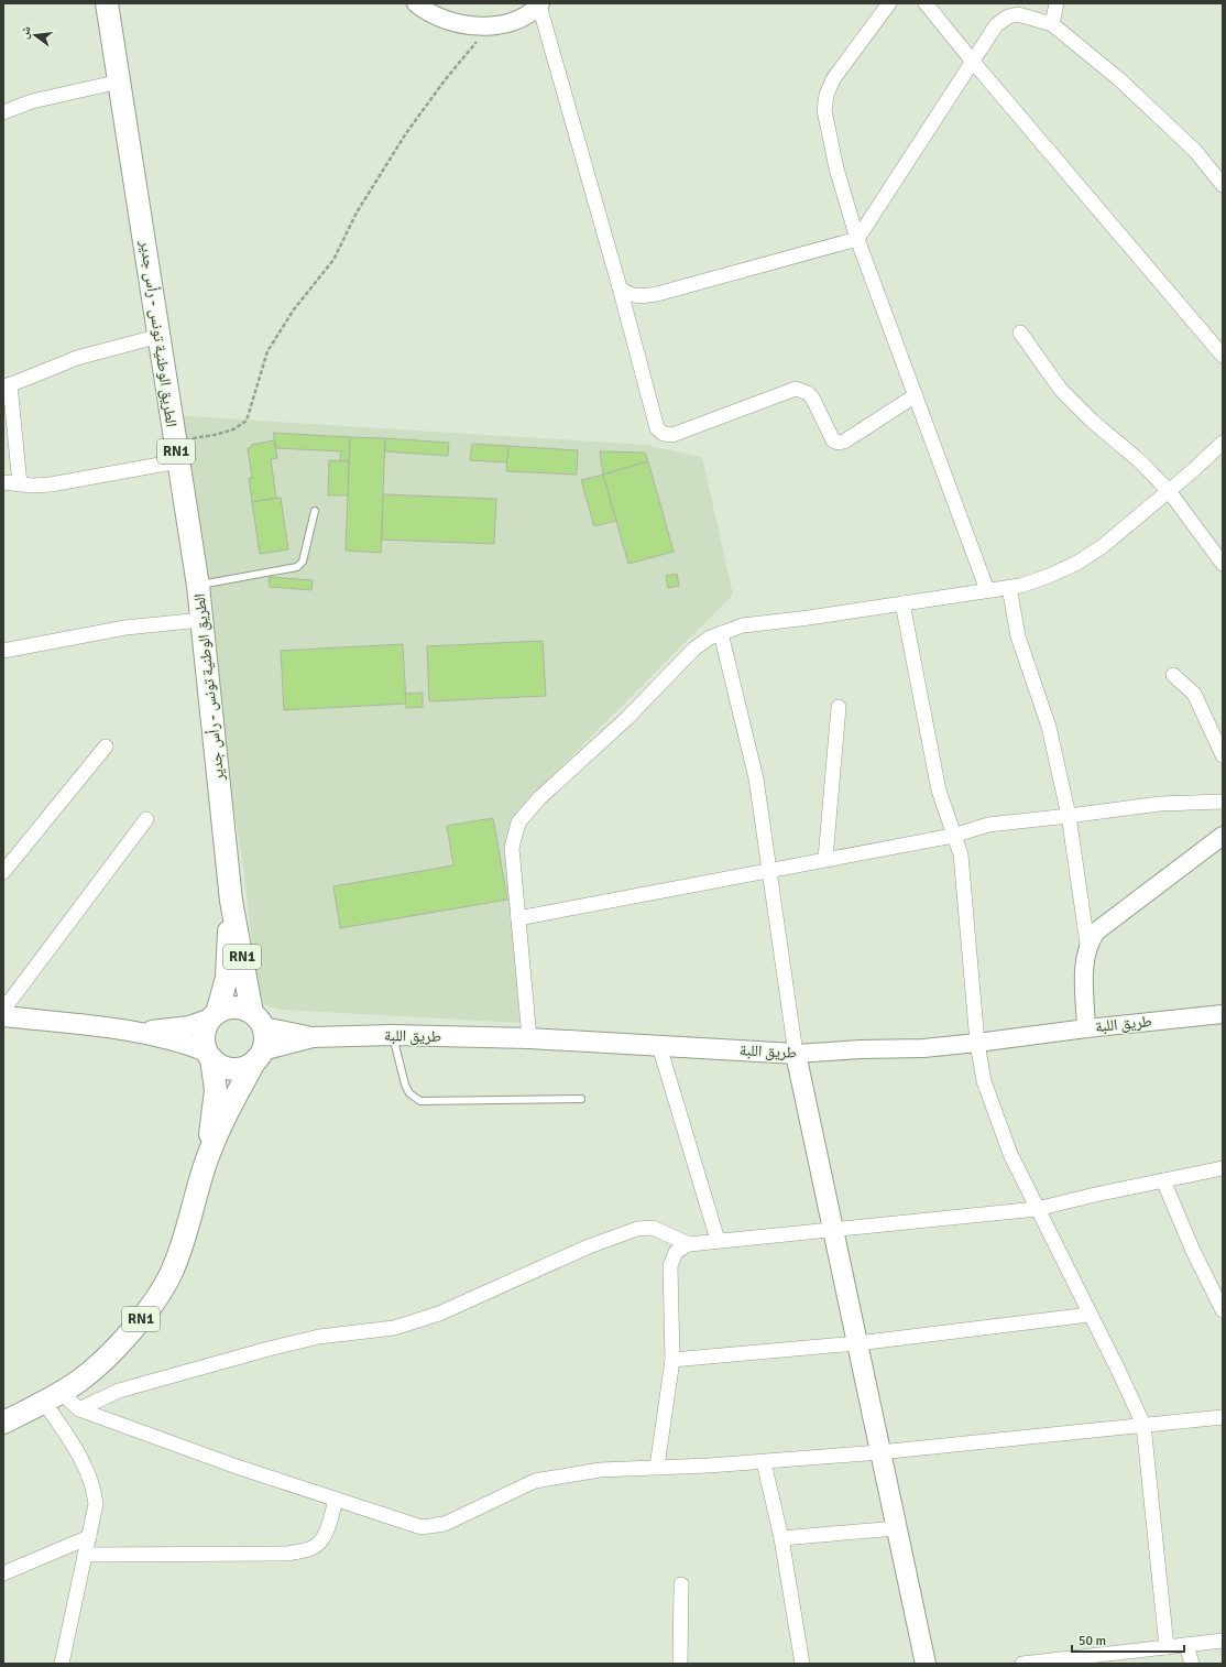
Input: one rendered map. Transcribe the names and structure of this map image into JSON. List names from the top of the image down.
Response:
{
  "streets": {
    "main road": ["الطريق الوطنية تونس - رأس جدير", "RN1", "طريق اللبة"]
  },
  "crossings": [
    ["الطريق الوطنية تونس - رأس جدير", "RN1"],
    ["الطريق الوطنية تونس - رأس جدير", "طريق اللبة"],
    ["RN1", "طريق اللبة"]
  ],
  "scale_bar": "50 m",
  "north": "left"
}
